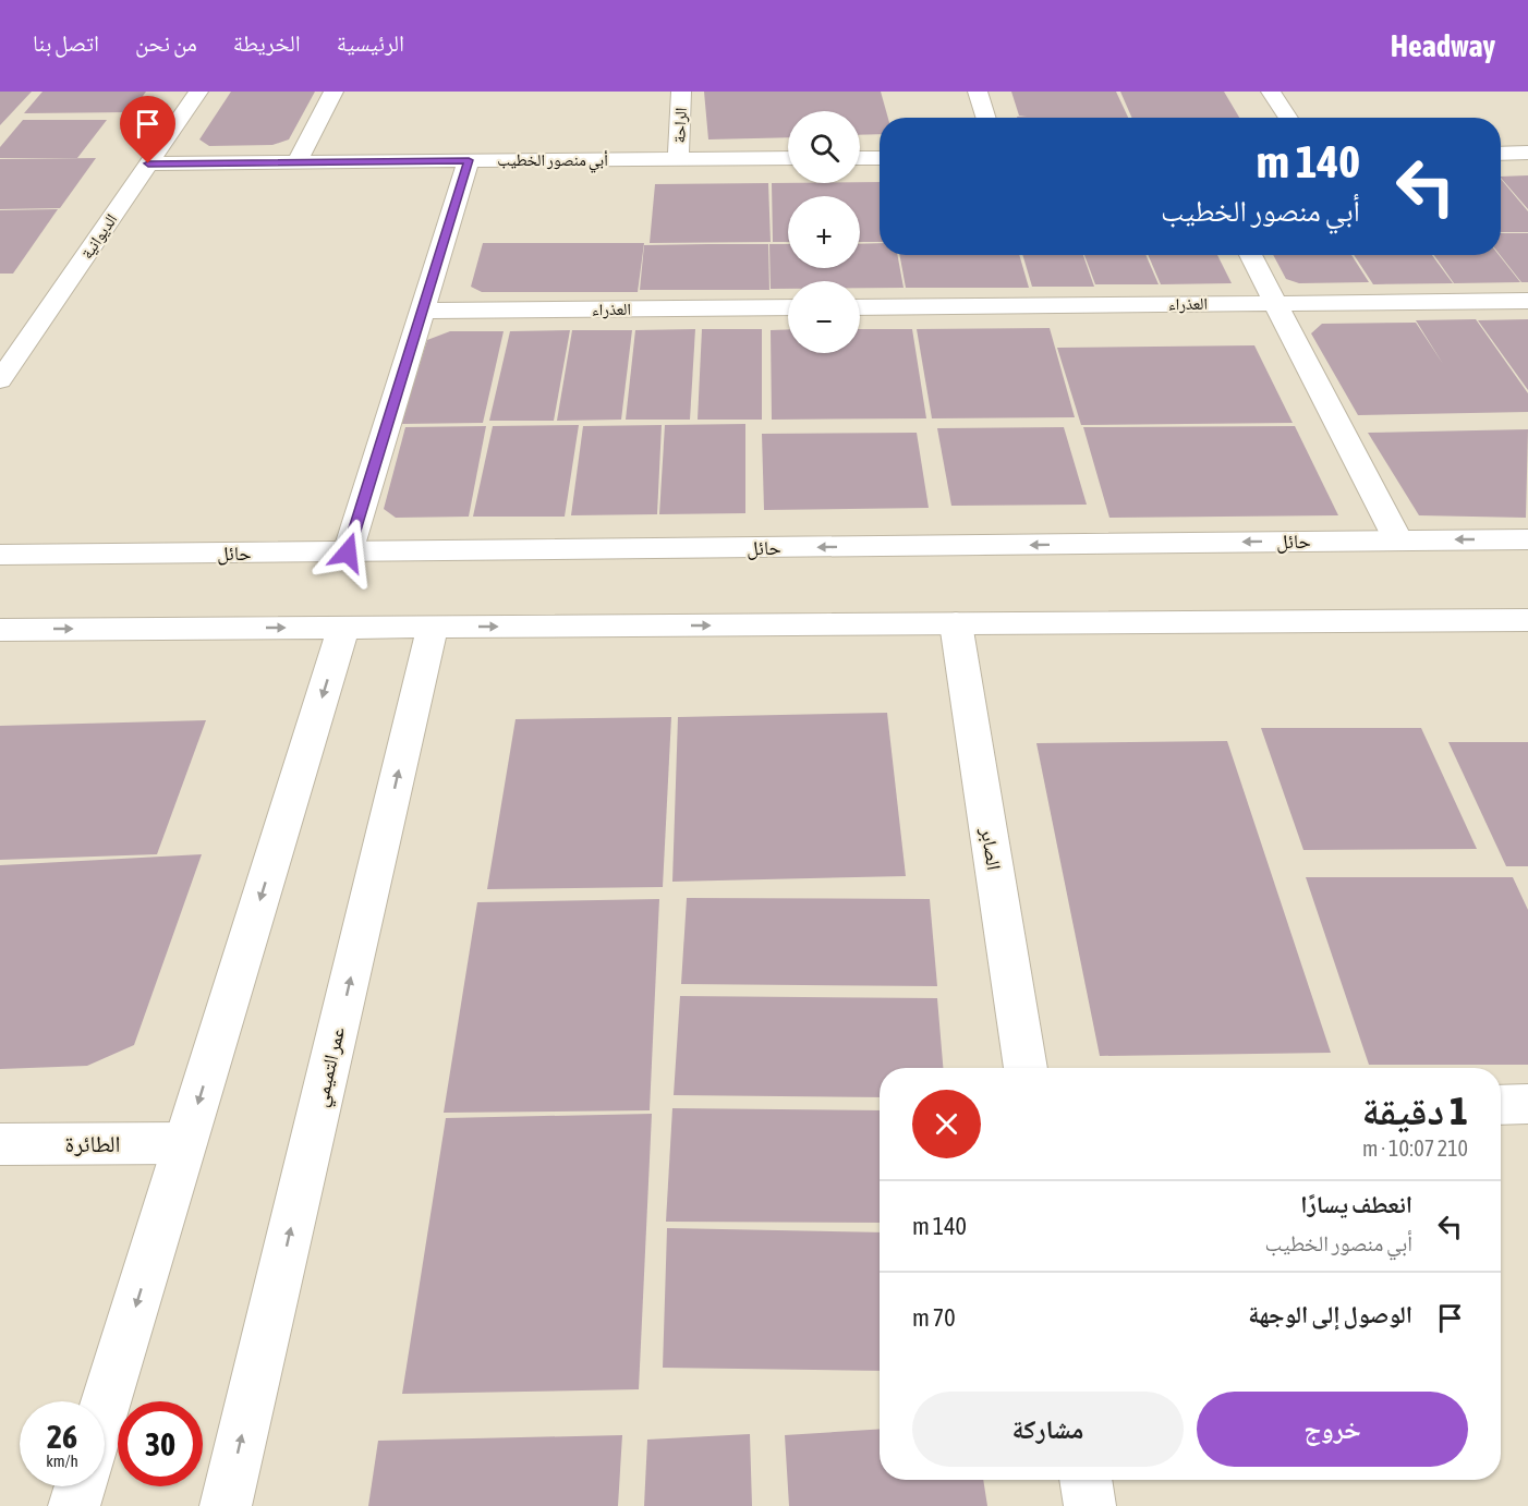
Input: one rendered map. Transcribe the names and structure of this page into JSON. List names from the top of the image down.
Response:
{
  "streets": {
    "street": [
      "الراحة",
      "أبي منصور الخطيب",
      "الديوانية",
      "العذراء",
      "حائل",
      "الصابر",
      "عمر التميمي",
      "الطائرة"
    ]
  },
  "crossings": [
    ["الراحة", "أبي منصور الخطيب"],
    ["أبي منصور الخطيب", "الديوانية"]
  ],
  "page": {
    "header": "Headway",
    "nav": [
      "الرئيسية",
      "الخريطة",
      "من نحن",
      "اتصل بنا"
    ],
    "map_buttons": ["+", "−"],
    "turn": ["140 m", "أبي منصور الخطيب"],
    "heading": ["1 دقيقة", "210 m · 10:07"],
    "list": [
      {
        "name": "انعطف يسارًا",
        "note": "أبي منصور الخطيب",
        "value": "140 m"
      },
      {
        "name": "الوصول إلى الوجهة",
        "value": "70 m"
      }
    ],
    "buttons": ["خروج", "مشاركة"],
    "speed": "26 km/h",
    "limit": "30"
  }
}
